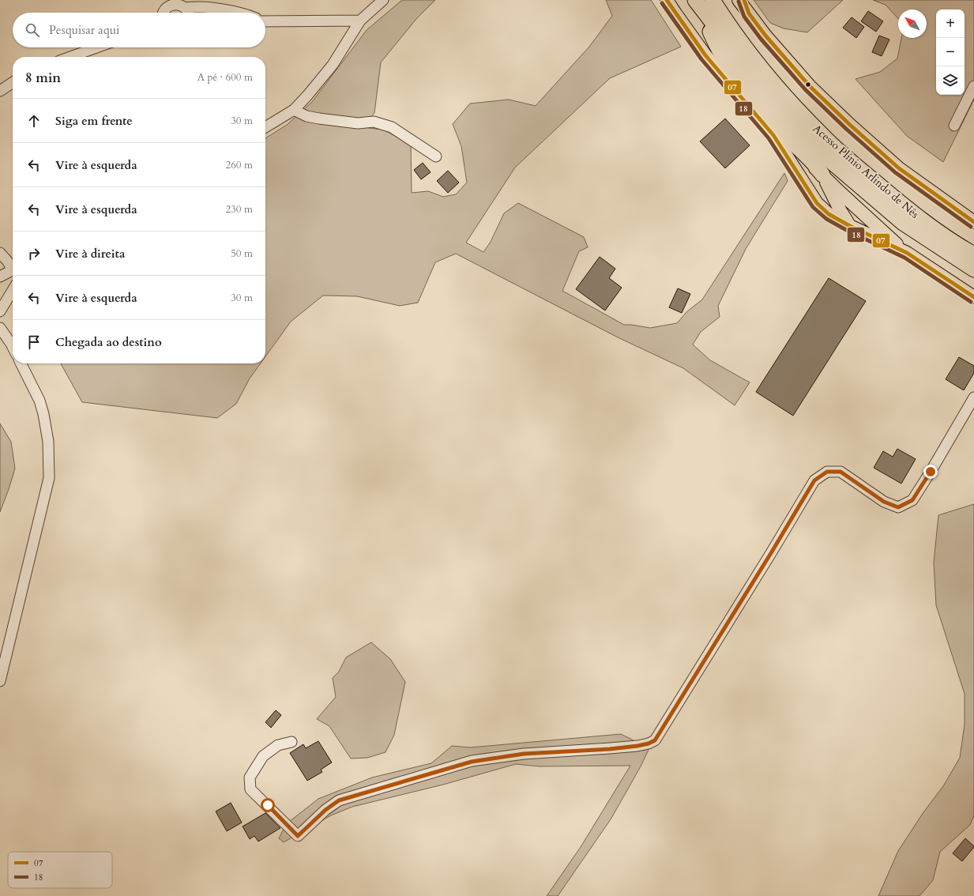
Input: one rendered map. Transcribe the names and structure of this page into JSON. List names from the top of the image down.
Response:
{
  "streets": {
    "highway": ["Acesso Plínio Arlindo de Nês"]
  },
  "lines": ["transit line 07", "transit line 18"],
  "legend": ["07", "18"],
  "north": "top left",
  "page": {
    "map_buttons": ["+", "−"],
    "search": "Pesquisar aqui",
    "heading": ["8 min", "A pé · 600 m"],
    "list": [
      ["Siga em frente", "30 m"],
      ["Vire à esquerda", "260 m"],
      ["Vire à esquerda", "230 m"],
      ["Vire à direita", "50 m"],
      ["Vire à esquerda", "30 m"],
      "Chegada ao destino"
    ]
  }
}
